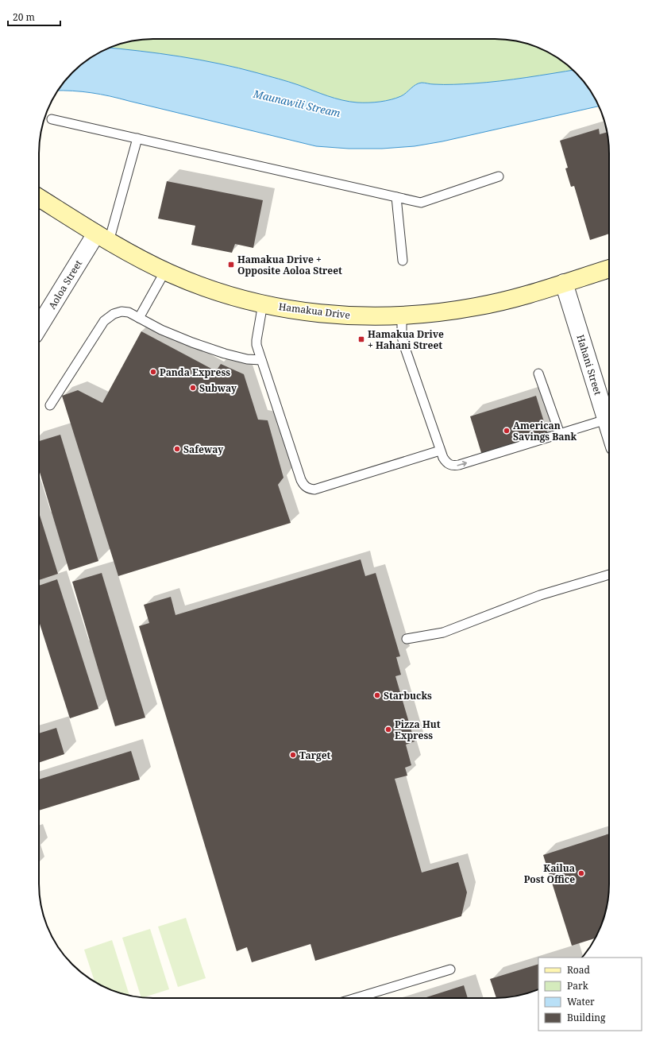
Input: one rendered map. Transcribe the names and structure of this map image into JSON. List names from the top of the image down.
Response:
{
  "streets": {
    "main road": ["Hamakua Drive"],
    "street": ["Aoloa Street", "Hahani Street"]
  },
  "crossings": [
    ["Aoloa Street", "Hamakua Drive"],
    ["Hamakua Drive", "Hahani Street"]
  ],
  "water": ["Maunawili Stream"],
  "places": {
    "transit": ["Hamakua Drive + Opposite Aoloa Street", "Hamakua Drive + Hahani Street"],
    "other": [
      "Panda Express",
      "Subway",
      "American Savings Bank",
      "Safeway",
      "Starbucks",
      "Pizza Hut Express",
      "Target",
      "Kailua Post Office"
    ]
  },
  "legend": [
    "Road",
    "Park",
    "Water",
    "Building"
  ],
  "scale_bar": "20 m"
}
